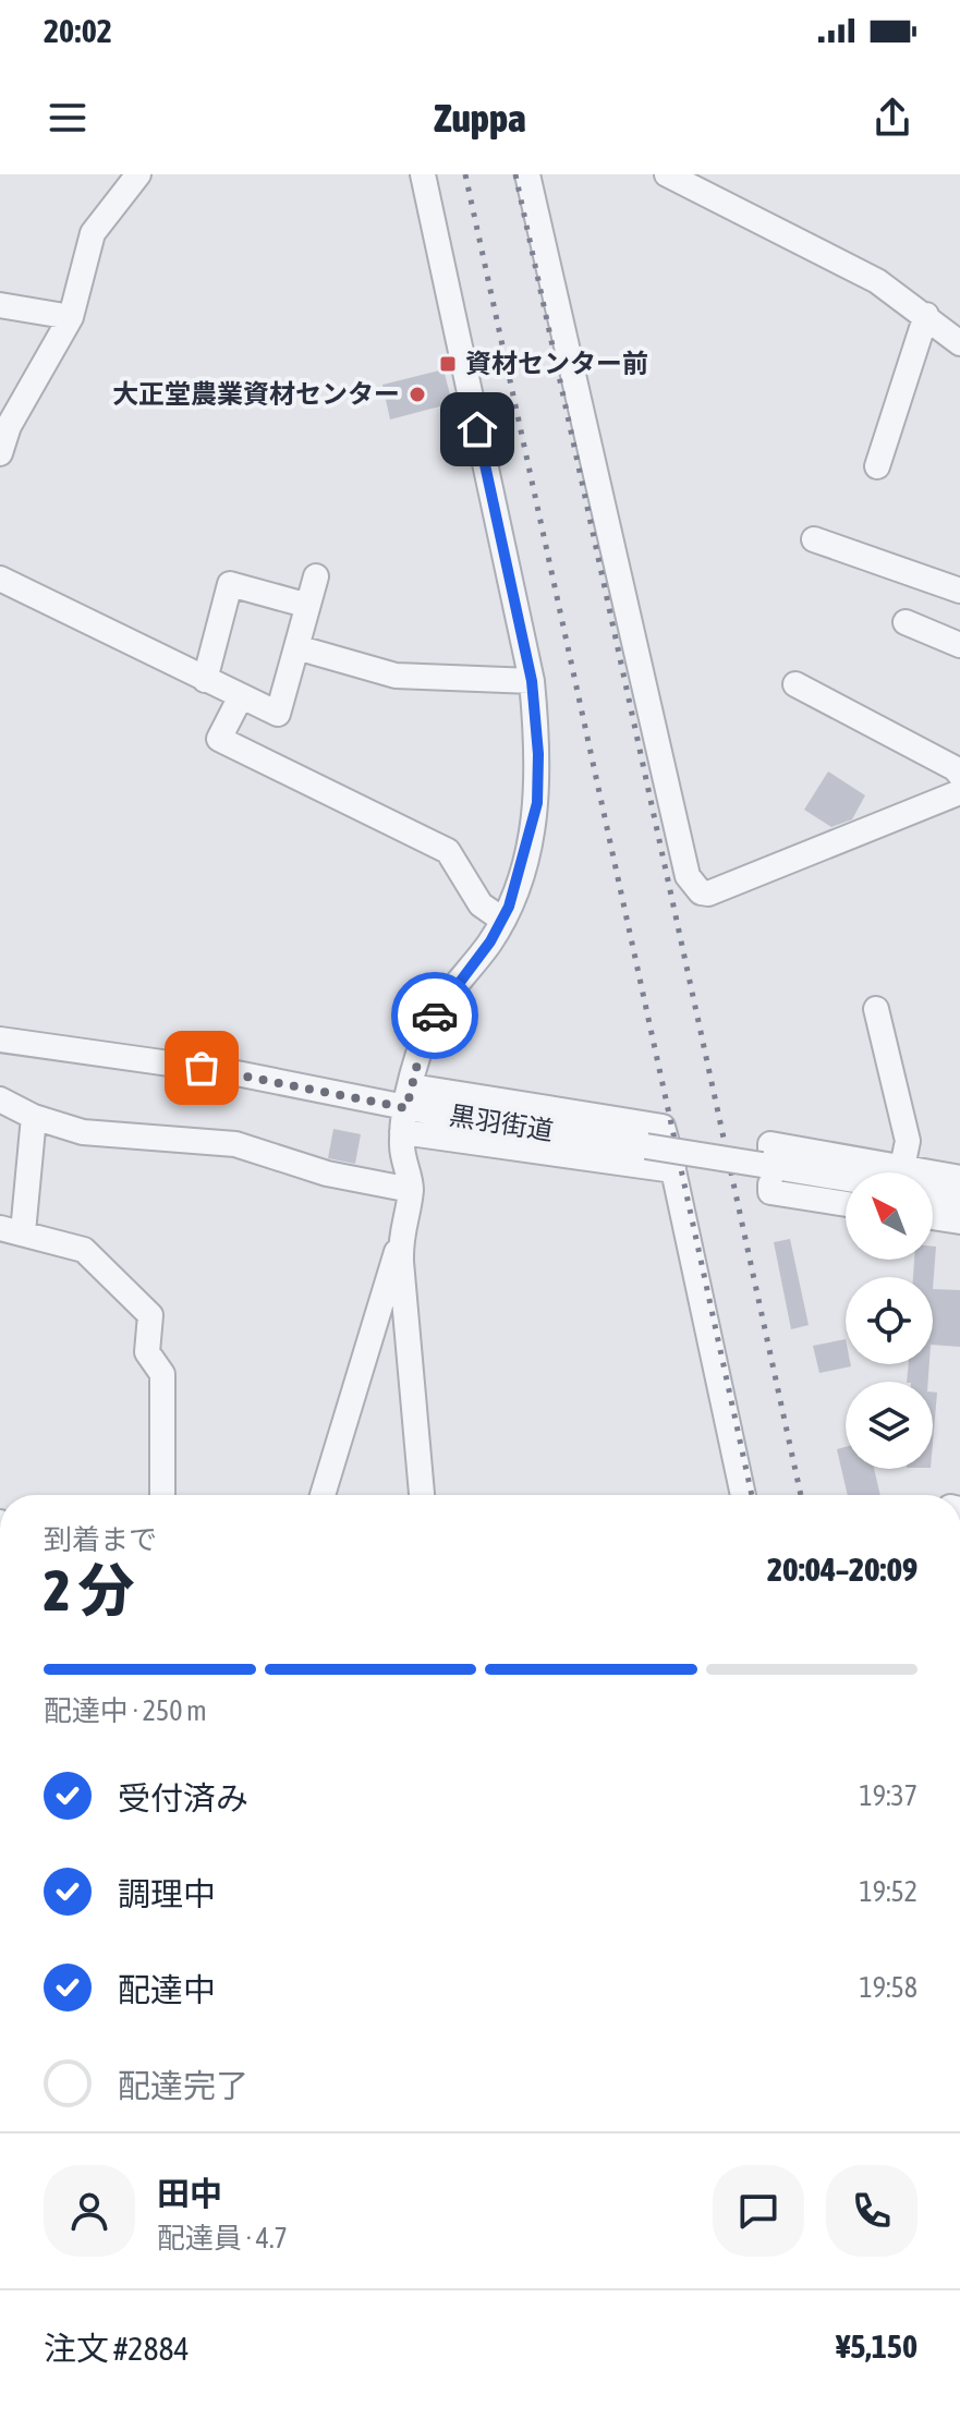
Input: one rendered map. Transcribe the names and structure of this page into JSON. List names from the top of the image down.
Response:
{
  "streets": {
    "street": ["黒羽街道"]
  },
  "places": {
    "transit": ["資材センター前"],
    "other": ["大正堂農業資材センター"]
  },
  "north": "top left",
  "page": {
    "status": "20:02",
    "header": "Zuppa",
    "heading": ["2 分", "到着まで", "20:04–20:09"],
    "panel": [
      "田中",
      "配達員 · 4.7",
      "注文 #2884",
      "¥5,150"
    ],
    "bar": "配達中 · 250 m",
    "list": [
      ["受付済み", "19:37"],
      ["調理中", "19:52"],
      ["配達中", "19:58"],
      "配達完了"
    ]
  }
}
